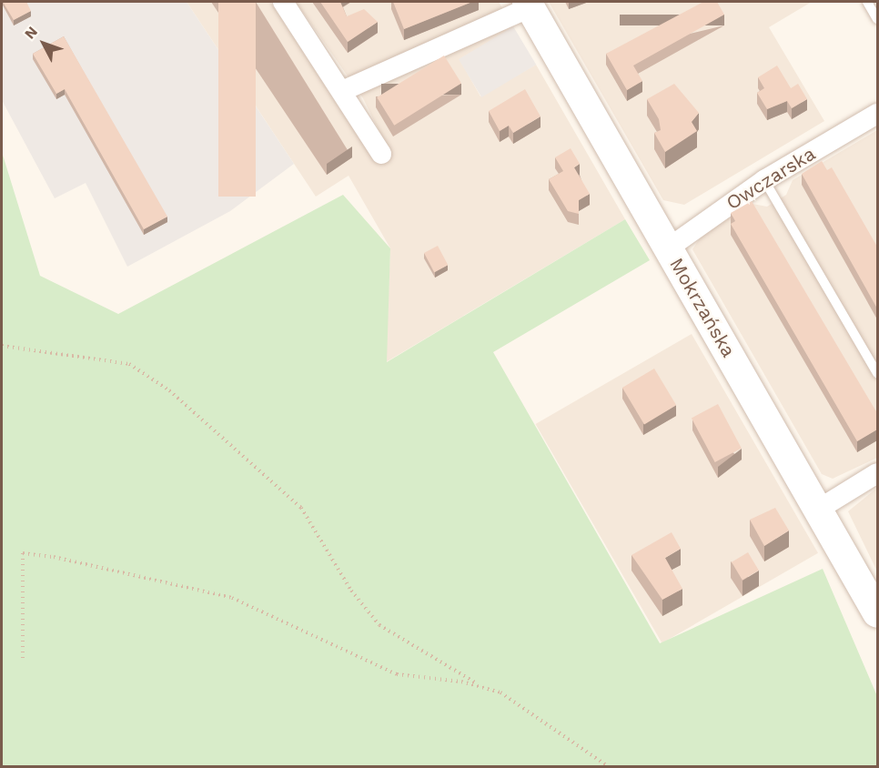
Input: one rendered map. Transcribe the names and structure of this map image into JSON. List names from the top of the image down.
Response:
{
  "streets": {
    "street": ["Owczarska", "Mokrzańska"]
  },
  "crossings": [
    ["Owczarska", "Mokrzańska"]
  ],
  "north": "top left"
}
